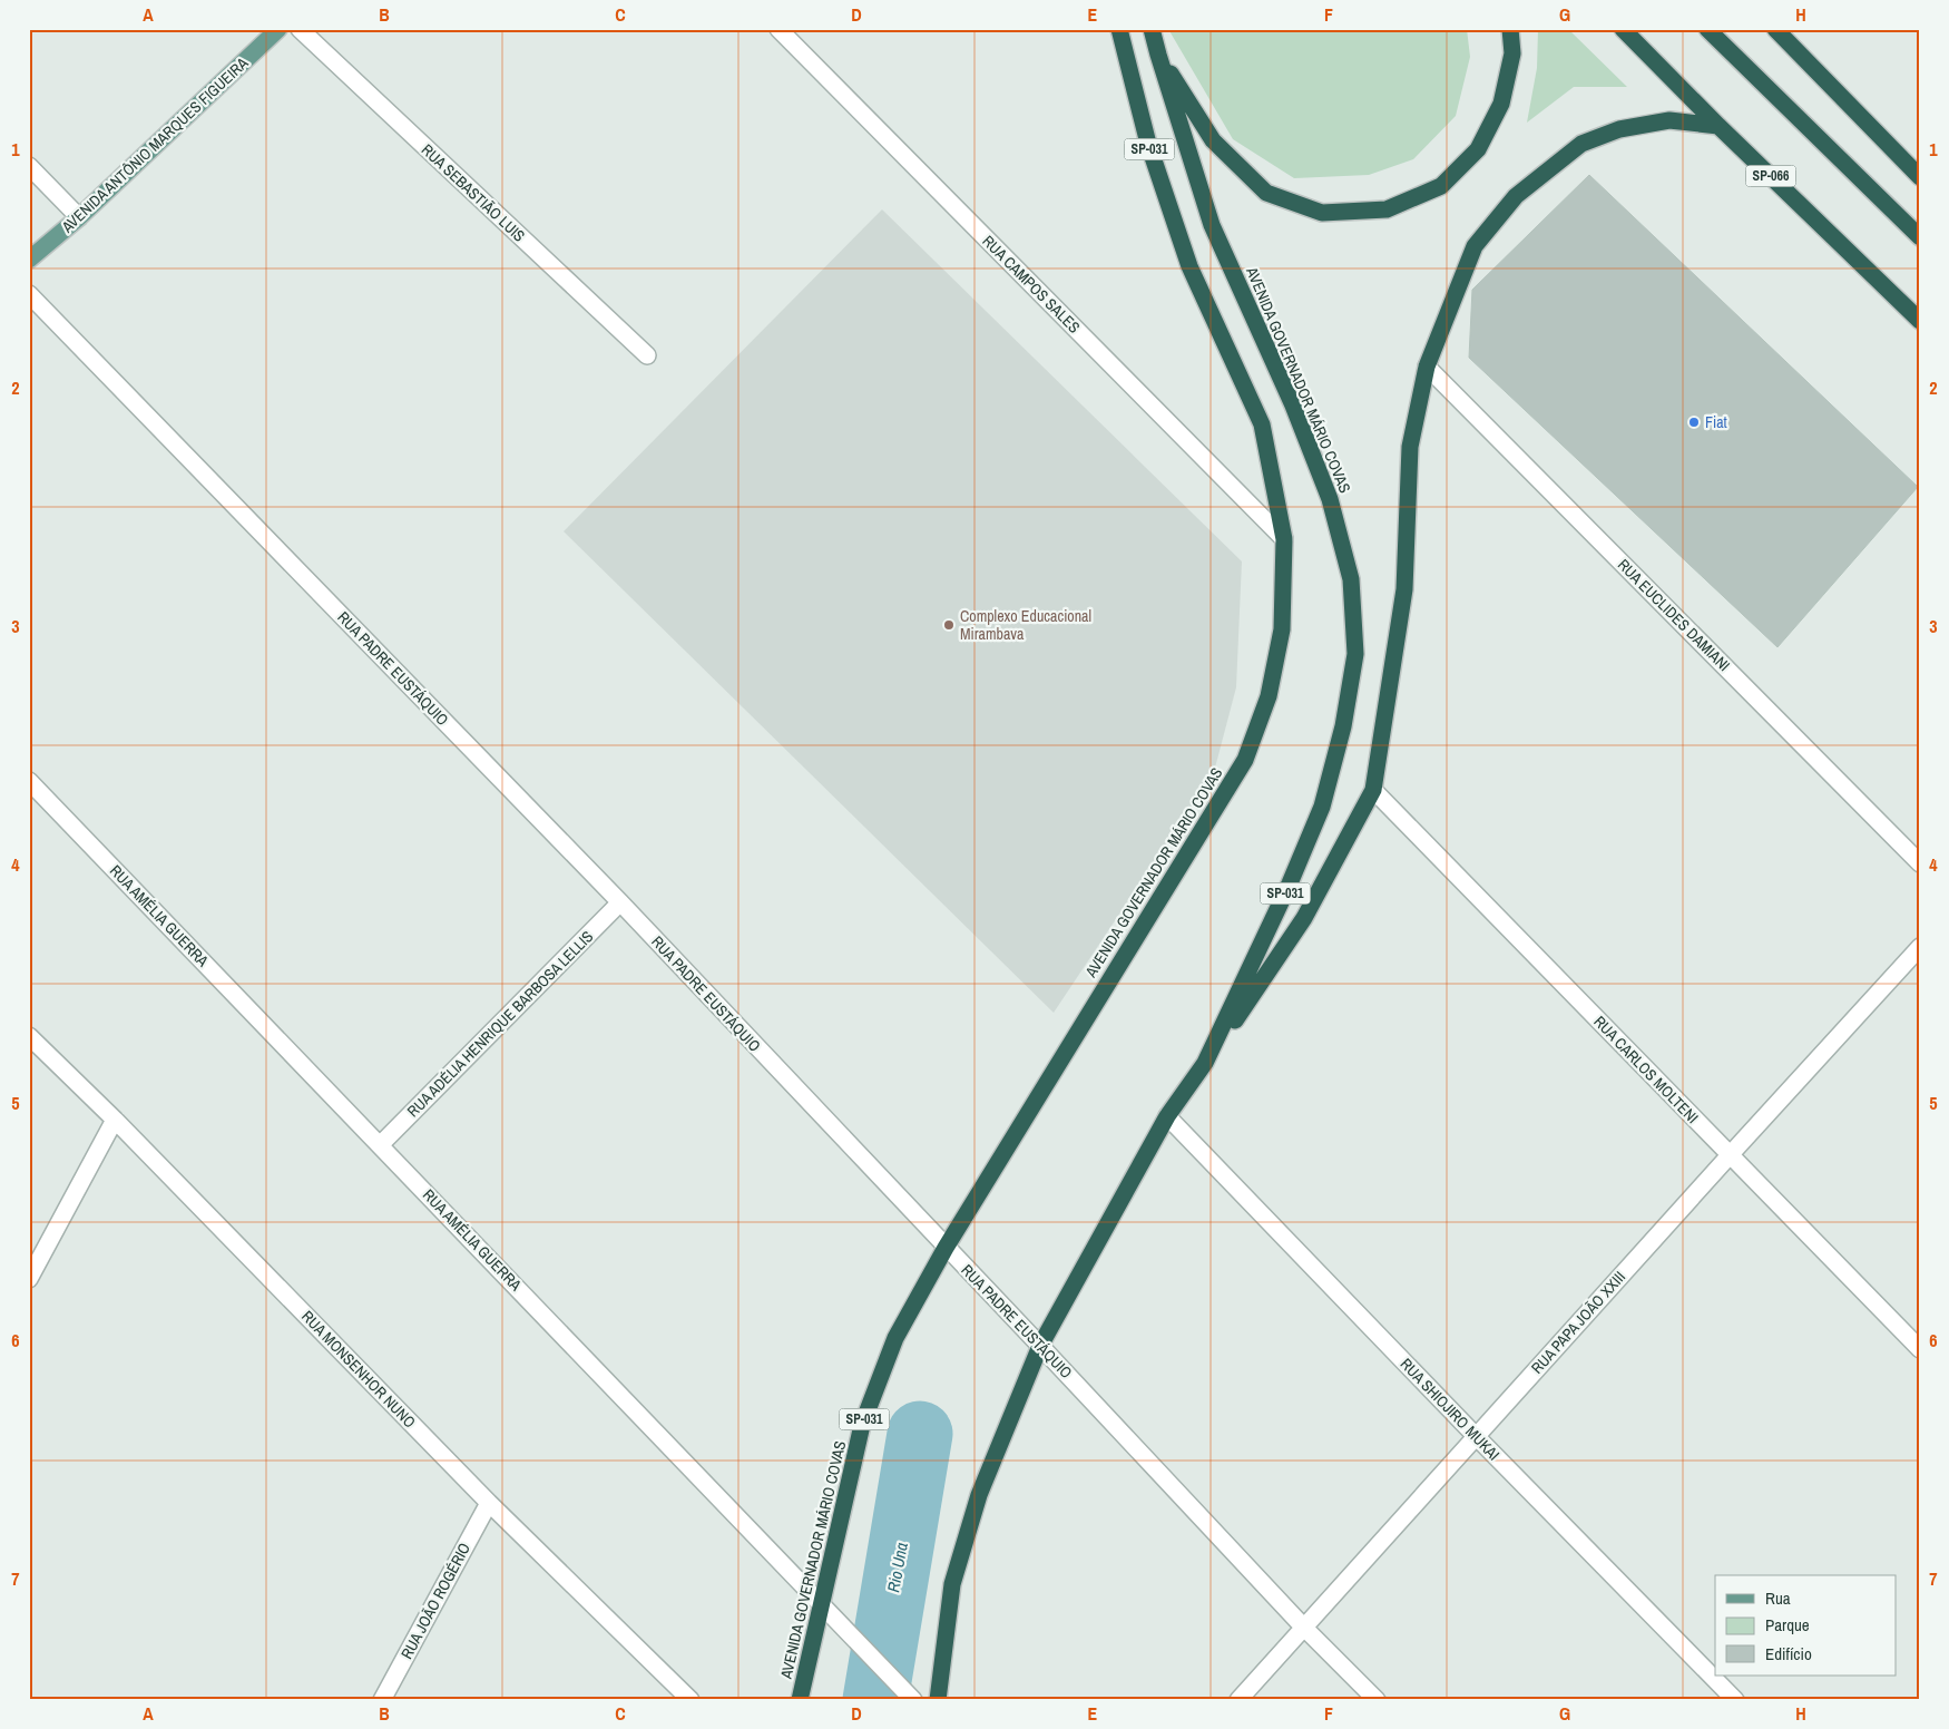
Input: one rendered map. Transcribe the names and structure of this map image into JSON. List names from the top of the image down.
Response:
{
  "streets": {
    "highway": ["SP-031", "SP-066", "AVENIDA GOVERNADOR MÁRIO COVAS"],
    "main road": ["AVENIDA ANTÔNIO MARQUES FIGUEIRA"],
    "street": [
      "RUA SEBASTIÃO LUIS",
      "RUA CAMPOS SALES",
      "RUA EUCLIDES DAMIANI",
      "RUA PADRE EUSTÁQUIO",
      "RUA AMÉLIA GUERRA",
      "RUA ADÉLIA HENRIQUE BARBOSA LELLIS",
      "RUA CARLOS MOLTENI",
      "RUA PAPA JOÃO XXIII",
      "RUA MONSENHOR NUNO",
      "RUA SHIOJIRO MUKAI",
      "RUA JOÃO ROGÉRIO"
    ]
  },
  "crossings": [
    ["RUA CAMPOS SALES", "AVENIDA GOVERNADOR MÁRIO COVAS"],
    ["AVENIDA GOVERNADOR MÁRIO COVAS", "RUA PADRE EUSTÁQUIO"],
    ["AVENIDA GOVERNADOR MÁRIO COVAS", "RUA AMÉLIA GUERRA"],
    ["AVENIDA GOVERNADOR MÁRIO COVAS", "RUA SHIOJIRO MUKAI"],
    ["RUA PADRE EUSTÁQUIO", "RUA ADÉLIA HENRIQUE BARBOSA LELLIS"],
    ["RUA PADRE EUSTÁQUIO", "RUA PAPA JOÃO XXIII"],
    ["RUA AMÉLIA GUERRA", "RUA ADÉLIA HENRIQUE BARBOSA LELLIS"],
    ["RUA CARLOS MOLTENI", "RUA PAPA JOÃO XXIII"],
    ["RUA PAPA JOÃO XXIII", "RUA SHIOJIRO MUKAI"],
    ["RUA MONSENHOR NUNO", "RUA JOÃO ROGÉRIO"]
  ],
  "water": ["Rio Una"],
  "places": ["Fiat", "Complexo Educacional Mirambava"],
  "legend": ["Rua", "Parque", "Edifício"],
  "grid": {
    "columns": [
      "A",
      "B",
      "C",
      "D",
      "E",
      "F",
      "G",
      "H"
    ],
    "rows": [
      "1",
      "2",
      "3",
      "4",
      "5",
      "6",
      "7"
    ]
  }
}
